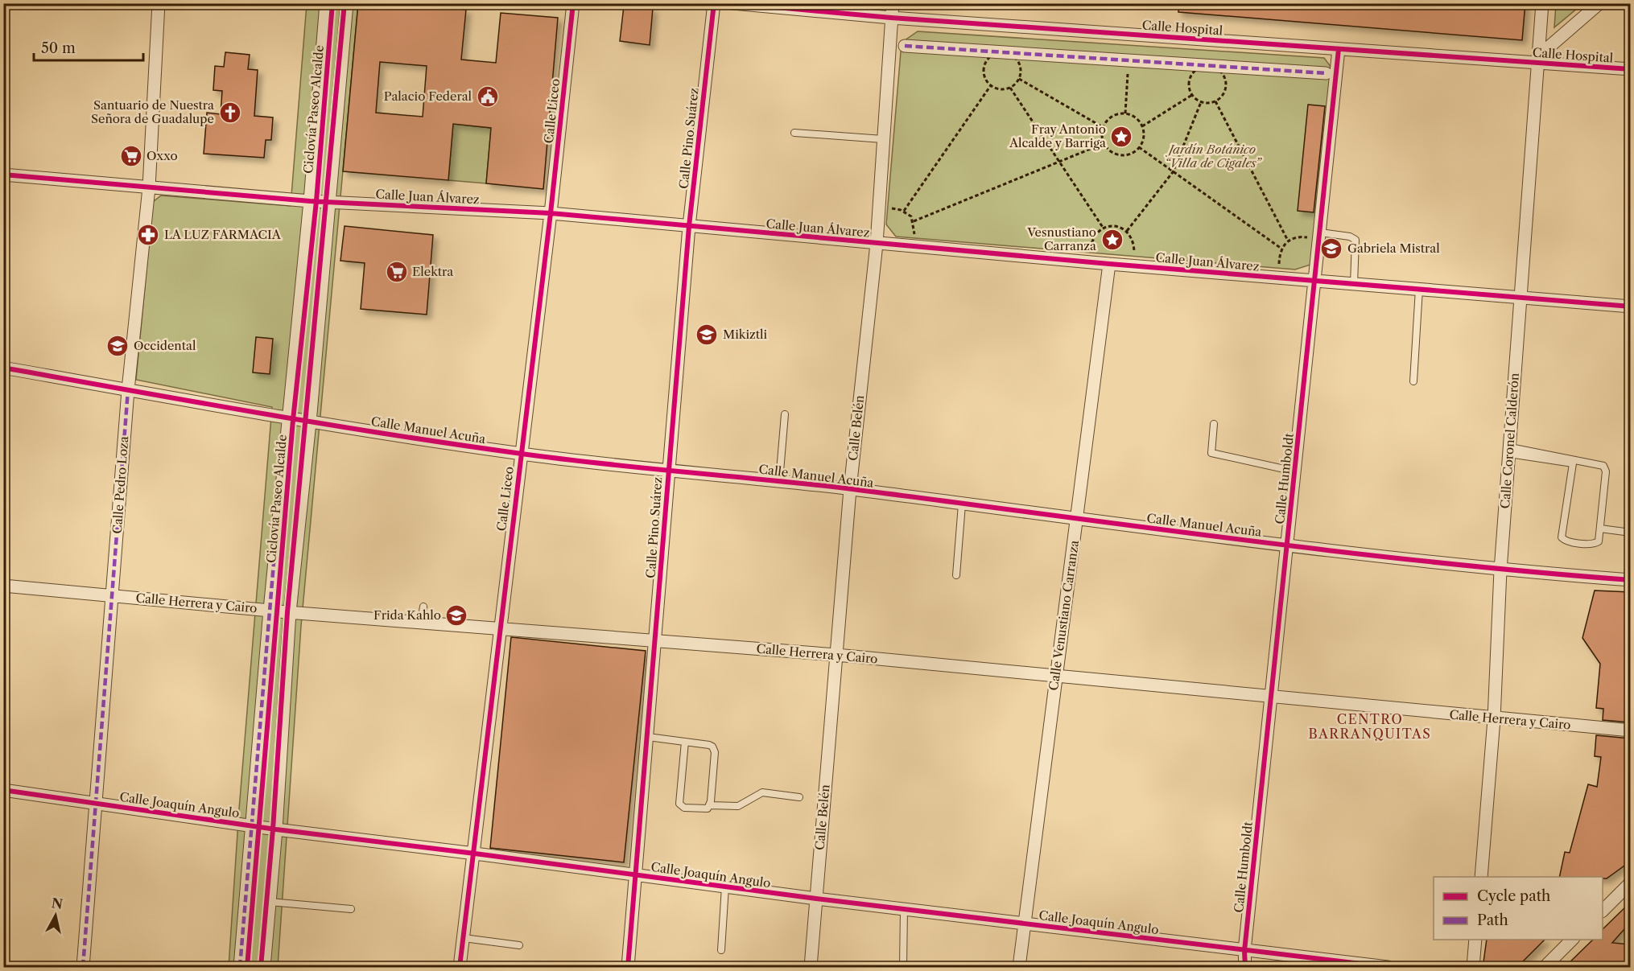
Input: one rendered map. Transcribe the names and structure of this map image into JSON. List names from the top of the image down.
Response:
{
  "streets": {
    "street": [
      "Calle Hospital",
      "Calle Liceo",
      "Calle Pino Suárez",
      "Calle Juan Álvarez",
      "Calle Belén",
      "Calle Manuel Acuña",
      "Calle Coronel Calderón",
      "Calle Humboldt",
      "Calle Pedro Loza",
      "Calle Herrera y Cairo",
      "Calle Venustiano Carranza",
      "Calle Joaquín Angulo"
    ],
    "cycle path": ["Ciclovía Paseo Alcalde"]
  },
  "crossings": [
    ["Calle Hospital", "Calle Belén"],
    ["Calle Hospital", "Calle Coronel Calderón"],
    ["Calle Hospital", "Calle Humboldt"],
    ["Calle Liceo", "Calle Juan Álvarez"],
    ["Calle Liceo", "Calle Manuel Acuña"],
    ["Calle Liceo", "Calle Herrera y Cairo"],
    ["Calle Liceo", "Calle Joaquín Angulo"],
    ["Calle Pino Suárez", "Calle Juan Álvarez"],
    ["Calle Pino Suárez", "Calle Manuel Acuña"],
    ["Calle Pino Suárez", "Calle Herrera y Cairo"],
    ["Calle Pino Suárez", "Calle Joaquín Angulo"],
    ["Calle Juan Álvarez", "Calle Belén"],
    ["Calle Juan Álvarez", "Calle Coronel Calderón"],
    ["Calle Juan Álvarez", "Calle Humboldt"],
    ["Calle Juan Álvarez", "Calle Pedro Loza"],
    ["Calle Juan Álvarez", "Calle Venustiano Carranza"],
    ["Calle Belén", "Calle Manuel Acuña"],
    ["Calle Belén", "Calle Herrera y Cairo"],
    ["Calle Belén", "Calle Joaquín Angulo"],
    ["Calle Manuel Acuña", "Calle Coronel Calderón"],
    ["Calle Manuel Acuña", "Calle Humboldt"],
    ["Calle Manuel Acuña", "Calle Pedro Loza"],
    ["Calle Manuel Acuña", "Calle Venustiano Carranza"],
    ["Calle Coronel Calderón", "Calle Herrera y Cairo"],
    ["Calle Humboldt", "Calle Herrera y Cairo"],
    ["Calle Humboldt", "Calle Joaquín Angulo"],
    ["Calle Pedro Loza", "Calle Herrera y Cairo"],
    ["Calle Pedro Loza", "Calle Joaquín Angulo"],
    ["Calle Herrera y Cairo", "Calle Venustiano Carranza"],
    ["Calle Venustiano Carranza", "Calle Joaquín Angulo"]
  ],
  "districts": ["CENTRO BARRANQUITAS"],
  "parks": ["Jardín Botánico “Villa de Cigales”"],
  "places": {
    "public building": ["Palacio Federal"],
    "church": ["Santuario de Nuestra Señora de Guadalupe"],
    "place": ["Fray Antonio Alcalde y Barriga", "Vesnustiano Carranza"],
    "supermarket": ["Oxxo", "Elektra"],
    "pharmacy": ["LA LUZ FARMACIA"],
    "school or university": [
      "Gabriela Mistral",
      "Mikiztli",
      "Occidental",
      "Frida Kahlo"
    ]
  },
  "legend": ["Cycle path", "Path"],
  "scale_bar": "50 m",
  "north": "top"
}
